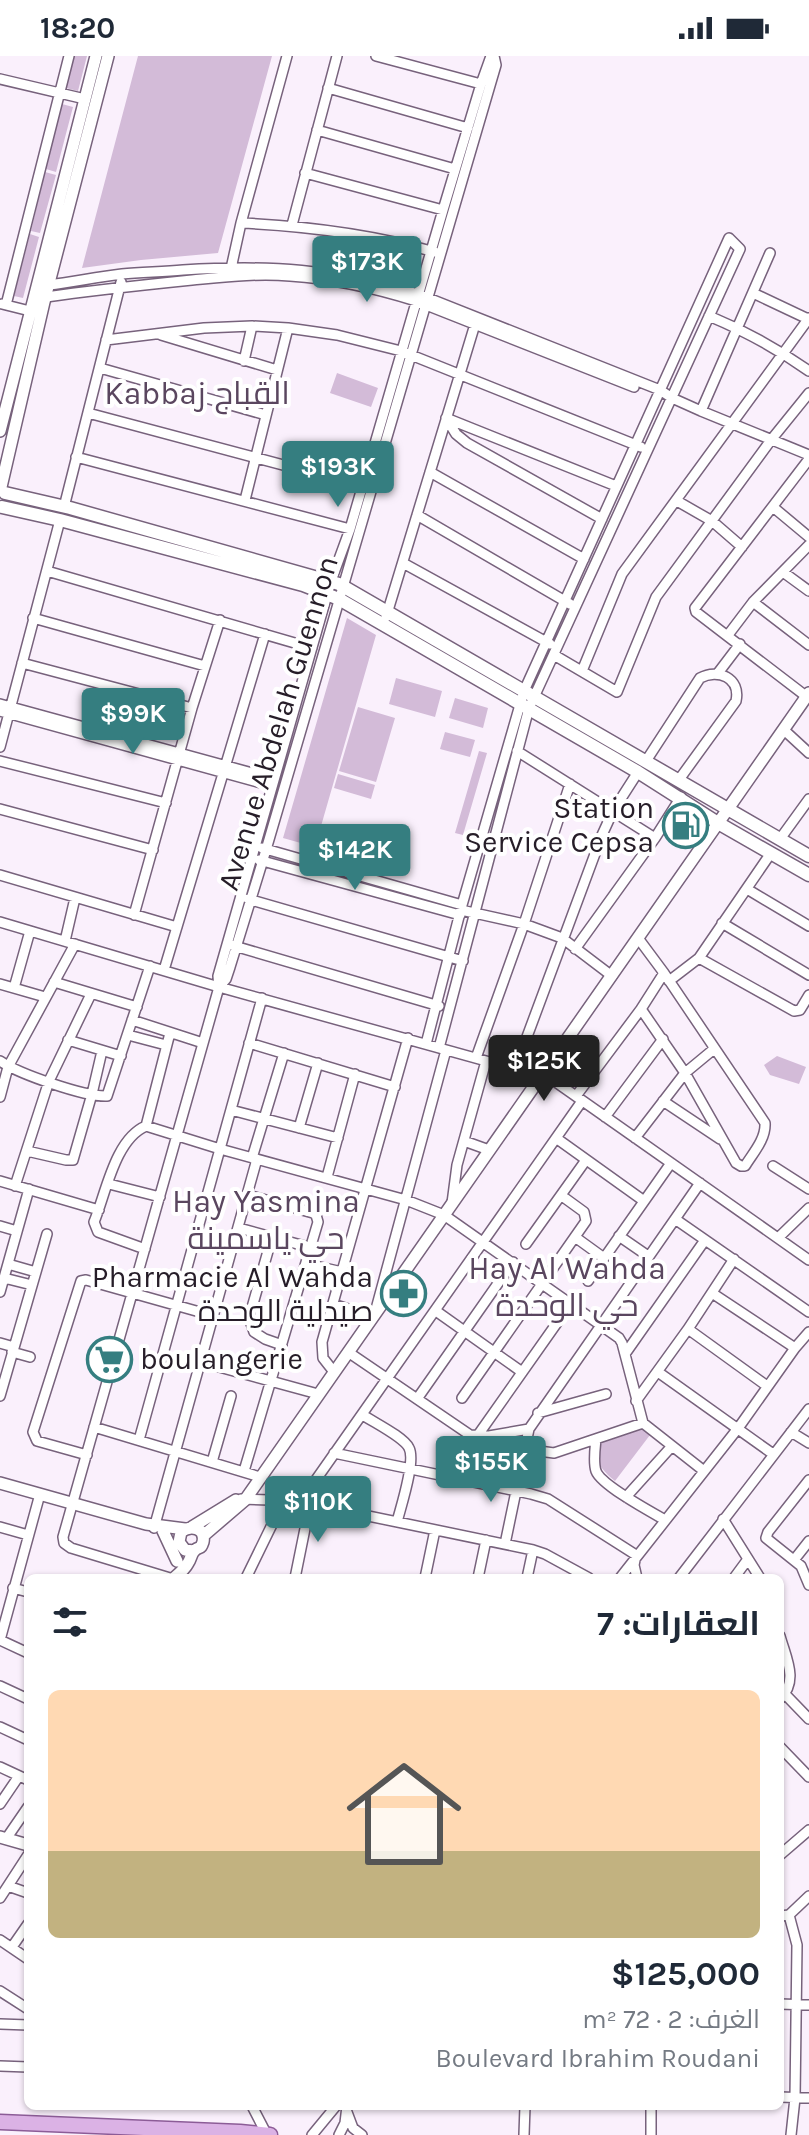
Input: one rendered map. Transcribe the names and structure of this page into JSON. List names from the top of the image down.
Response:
{
  "streets": {
    "street": ["Avenue Abdelah Guennon"]
  },
  "districts": ["Kabbaj القباج", "Hay Yasmina حي ياسمينة", "Hay Al Wahda حي الوحدة"],
  "places": {
    "fuel station": ["Station Service Cepsa"],
    "pharmacy": ["Pharmacie Al Wahda صيدلية الوحدة"],
    "supermarket": ["boulangerie"]
  },
  "page": {
    "status": "18:20",
    "price": [
      "$173K",
      "$193K",
      "$99K",
      "$142K",
      "$125K",
      "$155K",
      "$110K"
    ],
    "heading": "العقارات: 7",
    "list": [
      {
        "name": "$125,000",
        "note": "الغرف: 2 · 72 m² · Boulevard Ibrahim Roudani"
      }
    ]
  }
}
